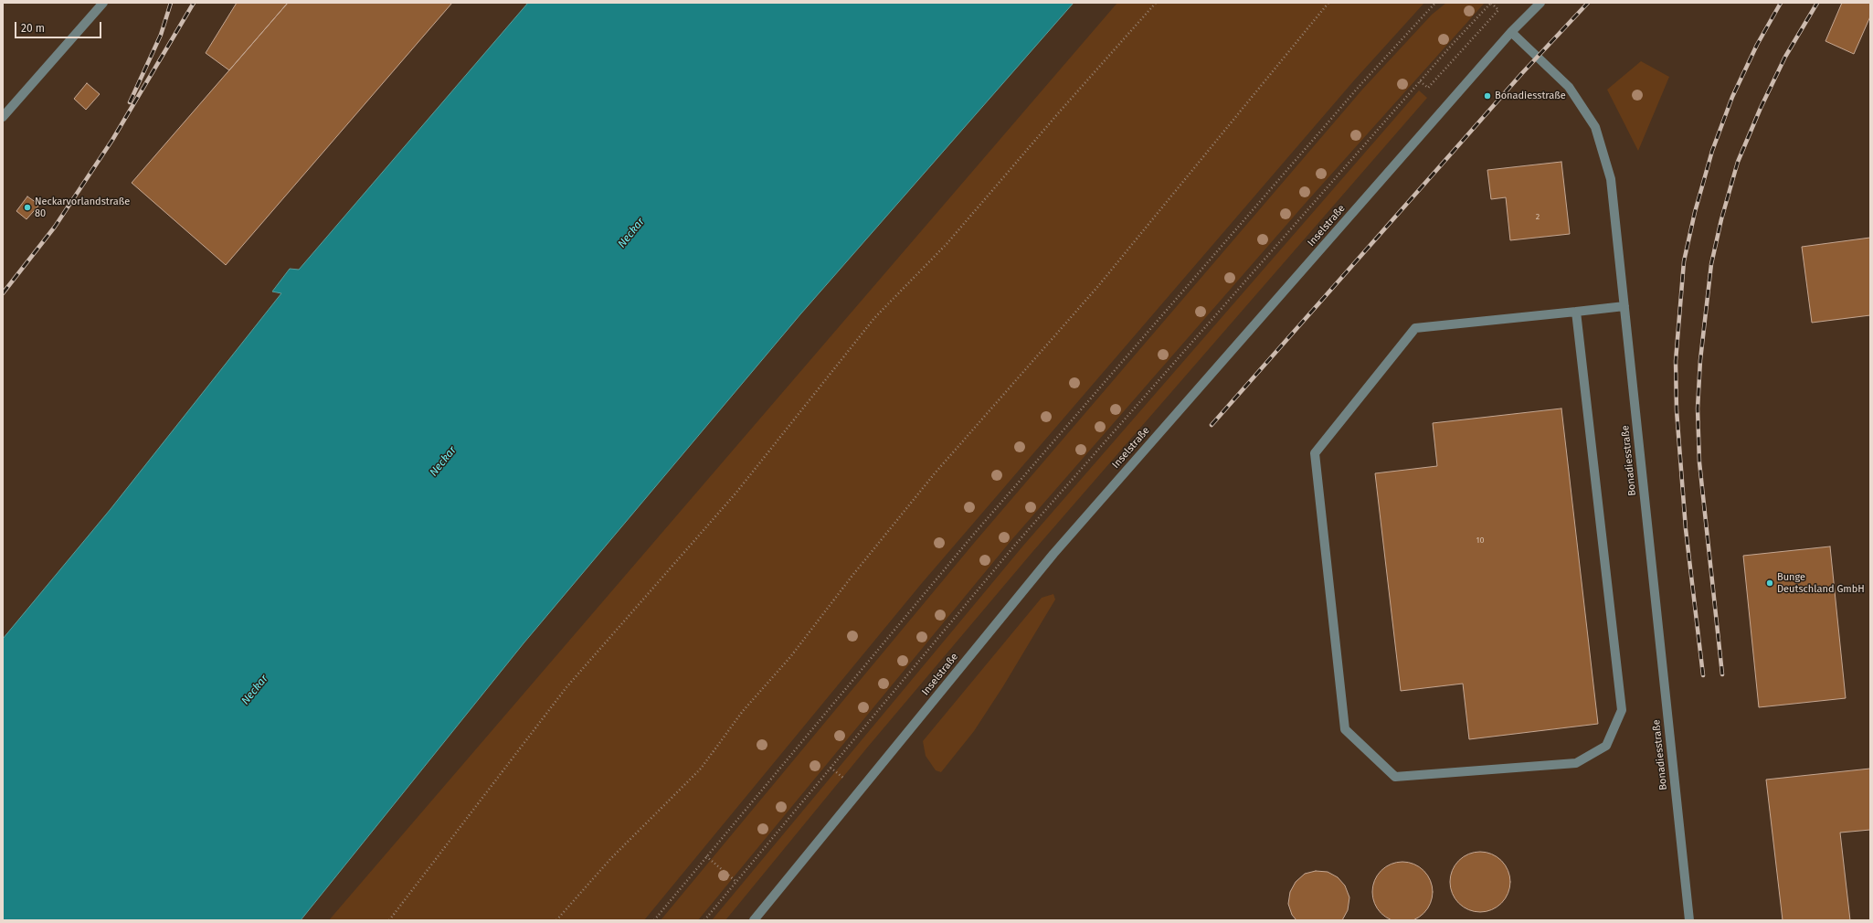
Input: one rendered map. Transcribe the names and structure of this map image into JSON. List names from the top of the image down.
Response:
{
  "streets": {
    "street": ["Inselstraße", "Bonadiesstraße"]
  },
  "crossings": [
    ["Inselstraße", "Bonadiesstraße"]
  ],
  "water": ["Neckar"],
  "places": ["Bonadiesstraße", "Neckarvorlandstraße 80", "Bunge Deutschland GmbH"],
  "house_numbers": ["2", "10"],
  "scale_bar": "20 m"
}
